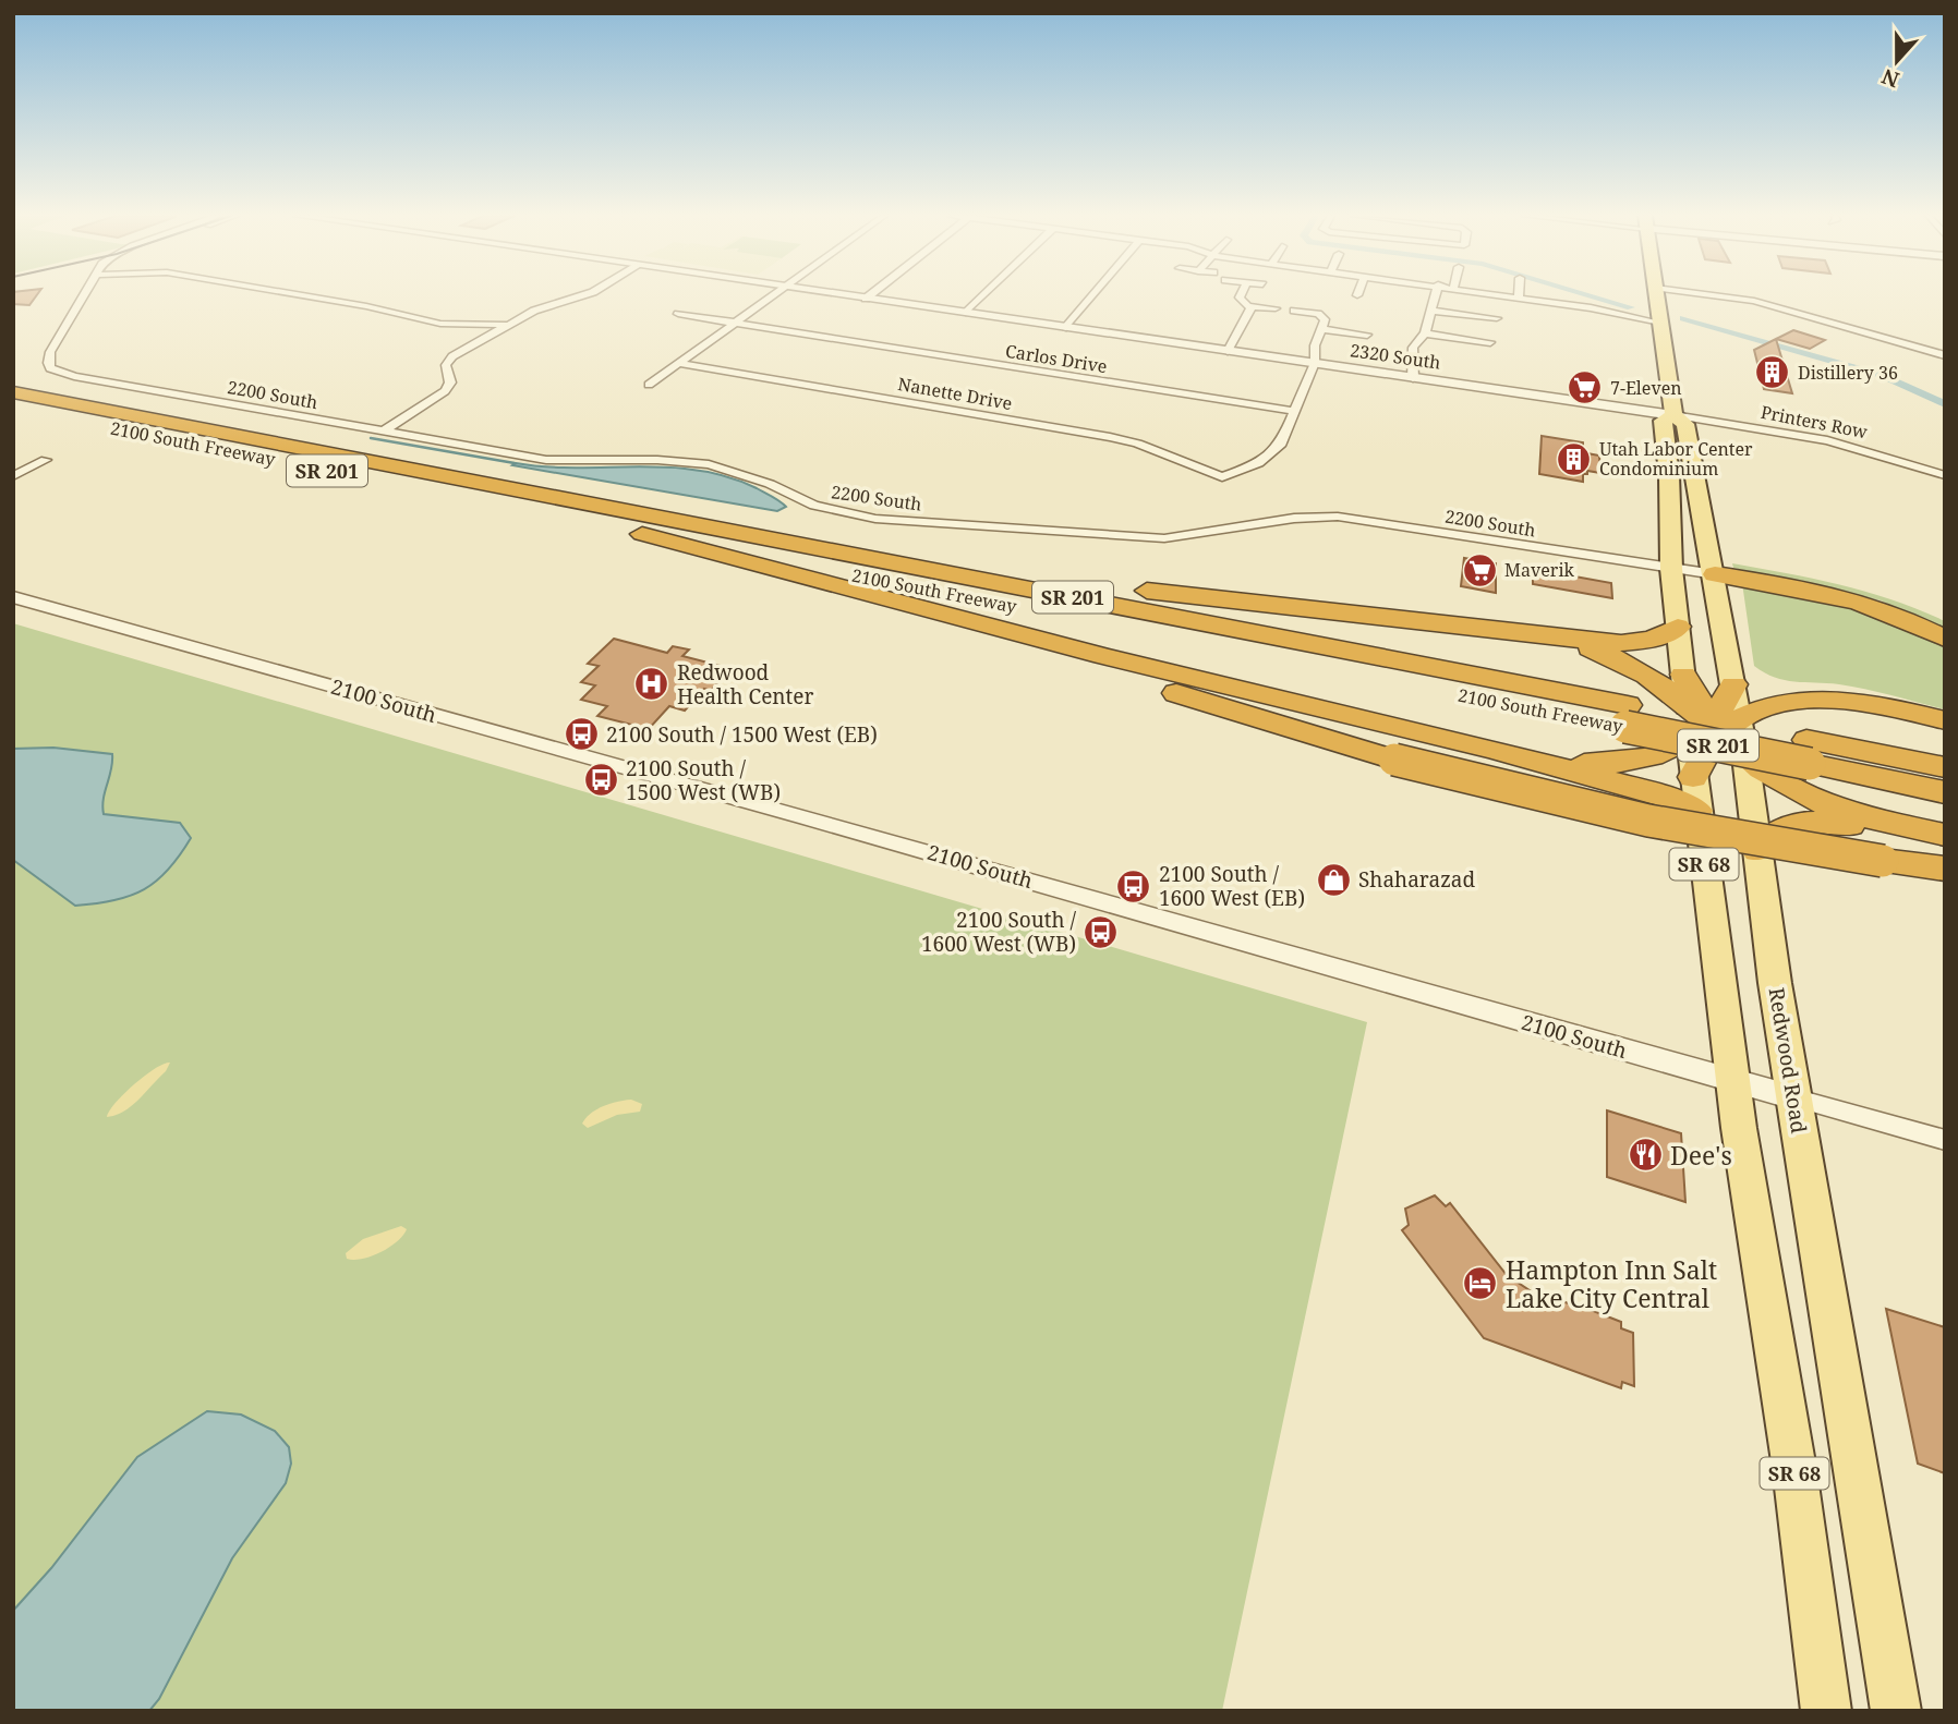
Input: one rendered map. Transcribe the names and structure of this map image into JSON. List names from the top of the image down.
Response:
{
  "streets": {
    "highway": ["2100 South Freeway", "SR 201"],
    "main road": ["SR 68", "Redwood Road"],
    "street": [
      "2320 South",
      "Carlos Drive",
      "Nanette Drive",
      "2200 South",
      "Printers Row",
      "2100 South"
    ]
  },
  "crossings": [
    ["2320 South", "Printers Row"],
    ["Carlos Drive", "Nanette Drive"],
    ["2100 South", "SR 68"],
    ["2100 South", "Redwood Road"]
  ],
  "places": {
    "building": ["Distillery 36", "Utah Labor Center Condominium"],
    "supermarket": ["7-Eleven", "Maverik"],
    "hospital": ["Redwood Health Center"],
    "bus stop": [
      "2100 South / 1500 West (EB)",
      "2100 South / 1500 West (WB)",
      "2100 South / 1600 West (EB)",
      "2100 South / 1600 West (WB)"
    ],
    "shop": ["Shaharazad"],
    "restaurant": ["Dee's"],
    "hotel": ["Hampton Inn Salt Lake City Central"]
  },
  "north": "bottom"
}
